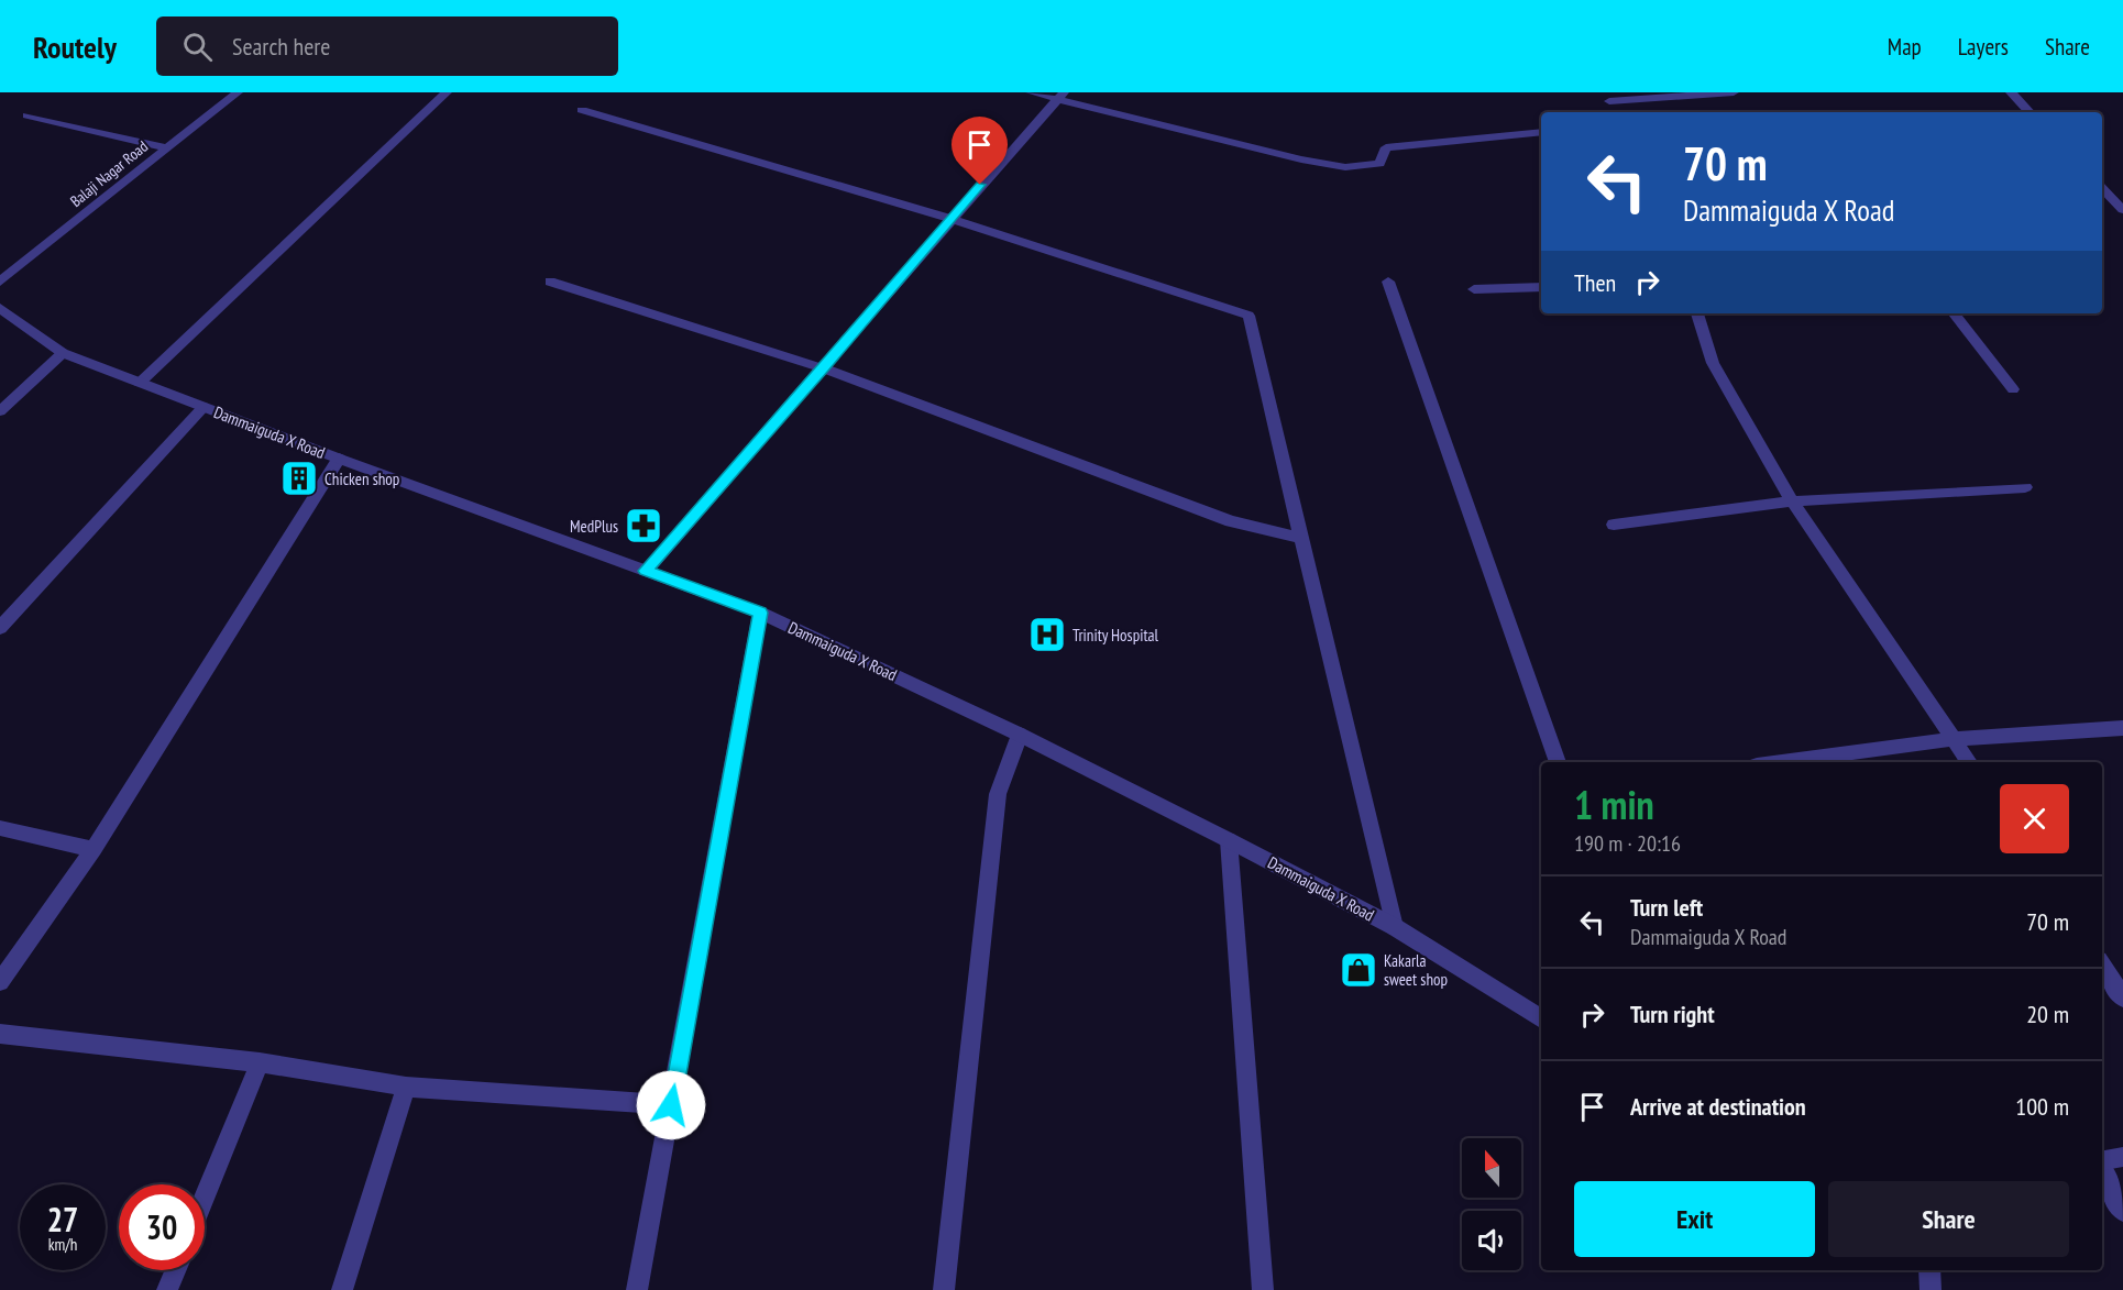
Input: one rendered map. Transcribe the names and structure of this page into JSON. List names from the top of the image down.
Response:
{
  "streets": {
    "street": ["Balaji Nagar Road", "Dammaiguda X Road"]
  },
  "places": {
    "building": ["Chicken shop"],
    "pharmacy": ["MedPlus"],
    "hospital": ["Trinity Hospital"],
    "shop": ["Kakarla sweet shop"]
  },
  "north": "top",
  "page": {
    "header": "Routely",
    "search": "Search here",
    "nav": ["Map", "Layers", "Share"],
    "turn": ["70 m", "Dammaiguda X Road"],
    "then": "Then",
    "heading": ["1 min", "190 m · 20:16"],
    "list": [
      {
        "name": "Turn left",
        "note": "Dammaiguda X Road",
        "value": "70 m"
      },
      {
        "name": "Turn right",
        "value": "20 m"
      },
      {
        "name": "Arrive at destination",
        "value": "100 m"
      }
    ],
    "buttons": ["Exit", "Share"],
    "speed": "27 km/h",
    "limit": "30"
  }
}
